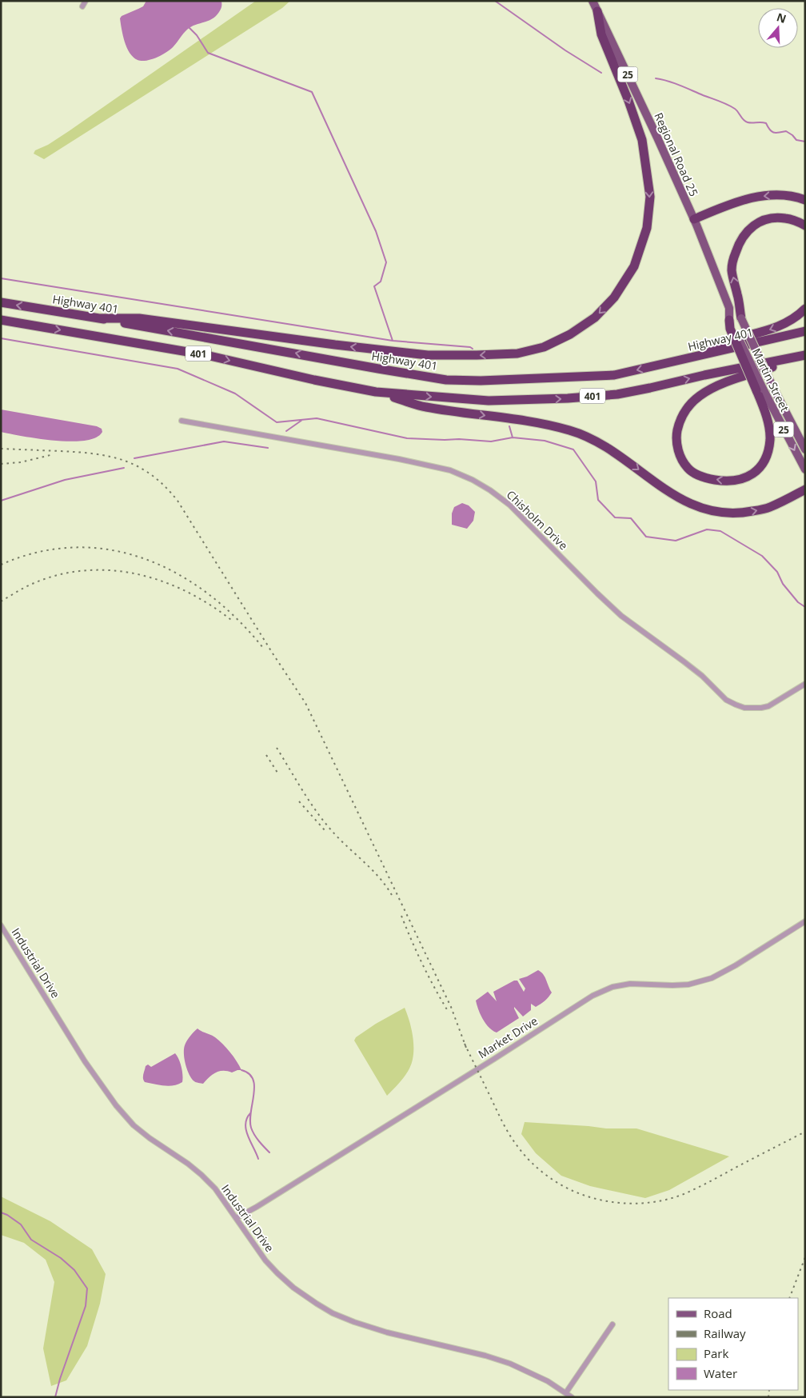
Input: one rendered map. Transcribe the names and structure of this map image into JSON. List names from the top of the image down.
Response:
{
  "streets": {
    "highway": ["Highway 401", "401"],
    "main road": ["25", "Regional Road 25", "Martin Street"],
    "street": ["Chisholm Drive", "Industrial Drive", "Market Drive"]
  },
  "crossings": [
    ["Regional Road 25", "Martin Street"],
    ["Industrial Drive", "Market Drive"]
  ],
  "legend": [
    "Road",
    "Railway",
    "Park",
    "Water"
  ],
  "north": "top"
}
